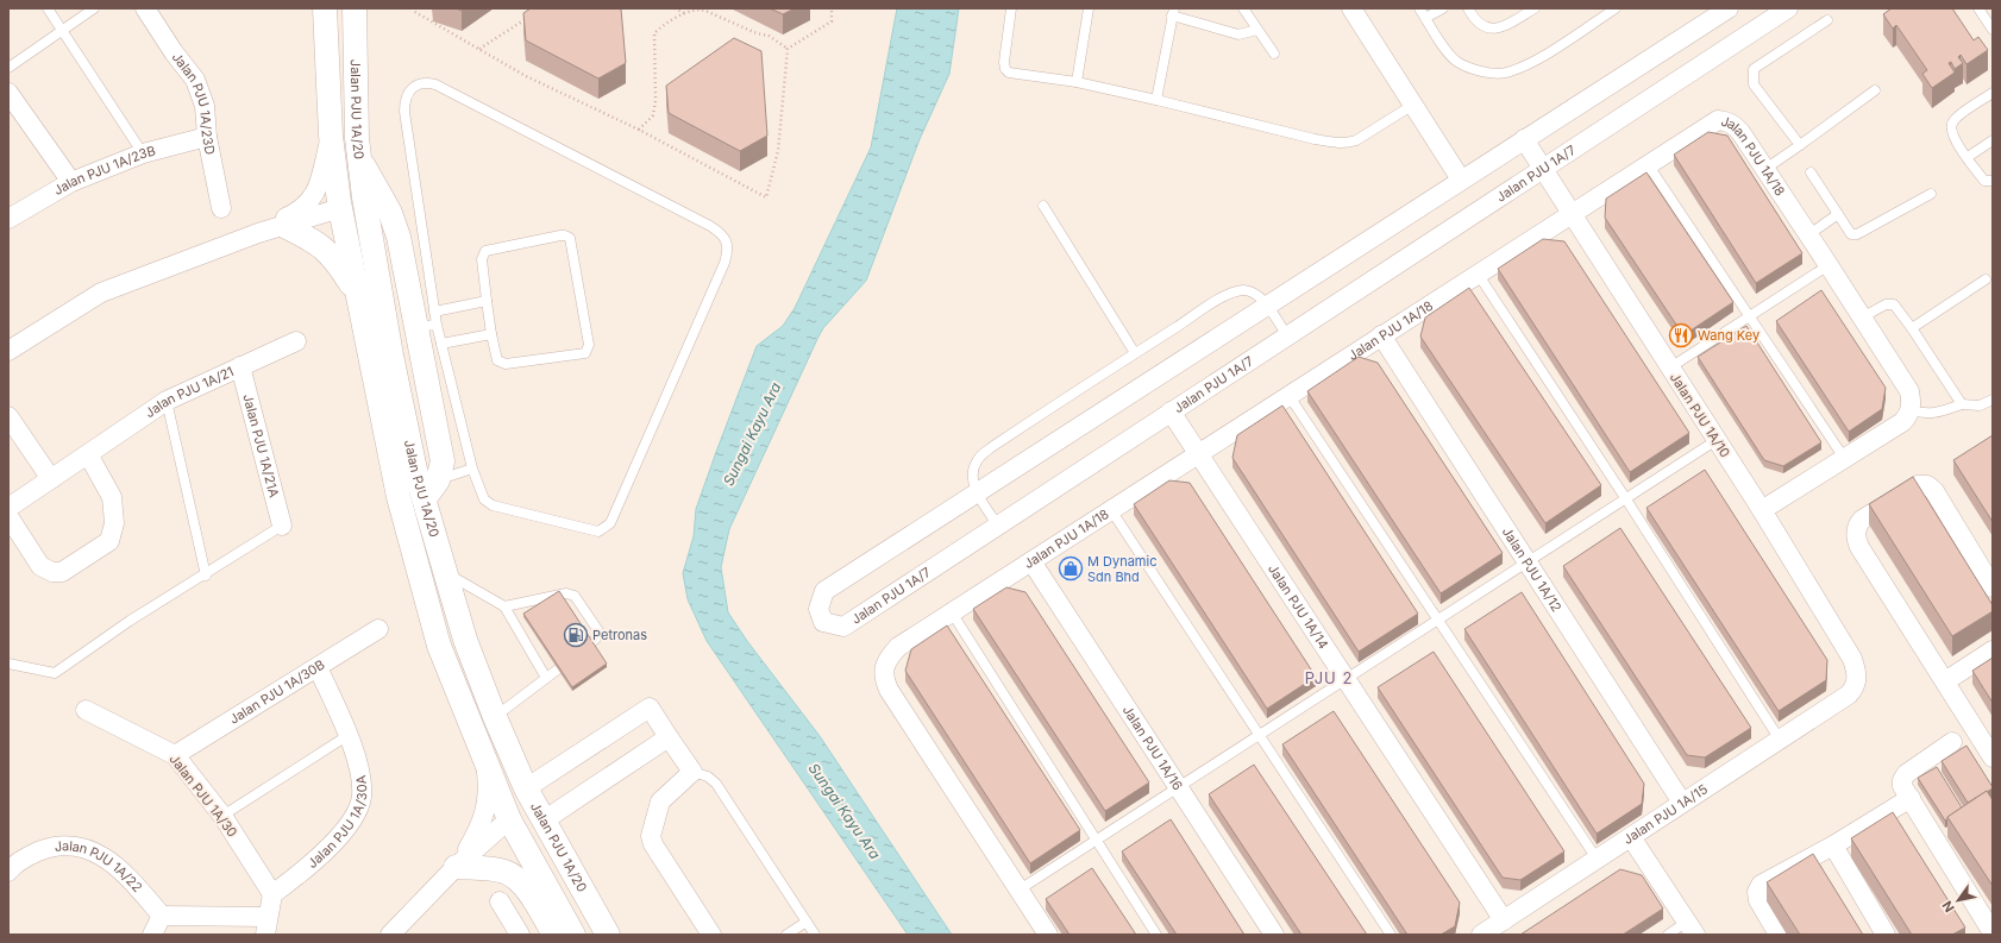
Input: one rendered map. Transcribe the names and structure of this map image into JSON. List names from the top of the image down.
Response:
{
  "streets": {
    "street": [
      "Jalan PJU 1A/23D",
      "Jalan PJU 1A/20",
      "Jalan PJU 1A/18",
      "Jalan PJU 1A/23B",
      "Jalan PJU 1A/7",
      "Jalan PJU 1A/21",
      "Jalan PJU 1A/10",
      "Jalan PJU 1A/21A",
      "Jalan PJU 1A/12",
      "Jalan PJU 1A/14",
      "Jalan PJU 1A/30B",
      "Jalan PJU 1A/16",
      "Jalan PJU 1A/30",
      "Jalan PJU 1A/15",
      "Jalan PJU 1A/30A",
      "Jalan PJU 1A/22"
    ]
  },
  "crossings": [
    ["Jalan PJU 1A/23D", "Jalan PJU 1A/23B"],
    ["Jalan PJU 1A/18", "Jalan PJU 1A/10"],
    ["Jalan PJU 1A/18", "Jalan PJU 1A/12"],
    ["Jalan PJU 1A/18", "Jalan PJU 1A/14"],
    ["Jalan PJU 1A/18", "Jalan PJU 1A/16"],
    ["Jalan PJU 1A/7", "Jalan PJU 1A/10"],
    ["Jalan PJU 1A/7", "Jalan PJU 1A/14"],
    ["Jalan PJU 1A/21", "Jalan PJU 1A/21A"],
    ["Jalan PJU 1A/10", "Jalan PJU 1A/15"],
    ["Jalan PJU 1A/12", "Jalan PJU 1A/15"],
    ["Jalan PJU 1A/14", "Jalan PJU 1A/15"],
    ["Jalan PJU 1A/30B", "Jalan PJU 1A/30"],
    ["Jalan PJU 1A/30B", "Jalan PJU 1A/30A"],
    ["Jalan PJU 1A/30", "Jalan PJU 1A/30A"]
  ],
  "districts": ["PJU 2"],
  "water": ["Sungai Kayu Ara"],
  "places": {
    "restaurant": ["Wang Key"],
    "shop": ["M Dynamic Sdn Bhd"],
    "fuel station": ["Petronas"]
  },
  "north": "bottom left"
}
